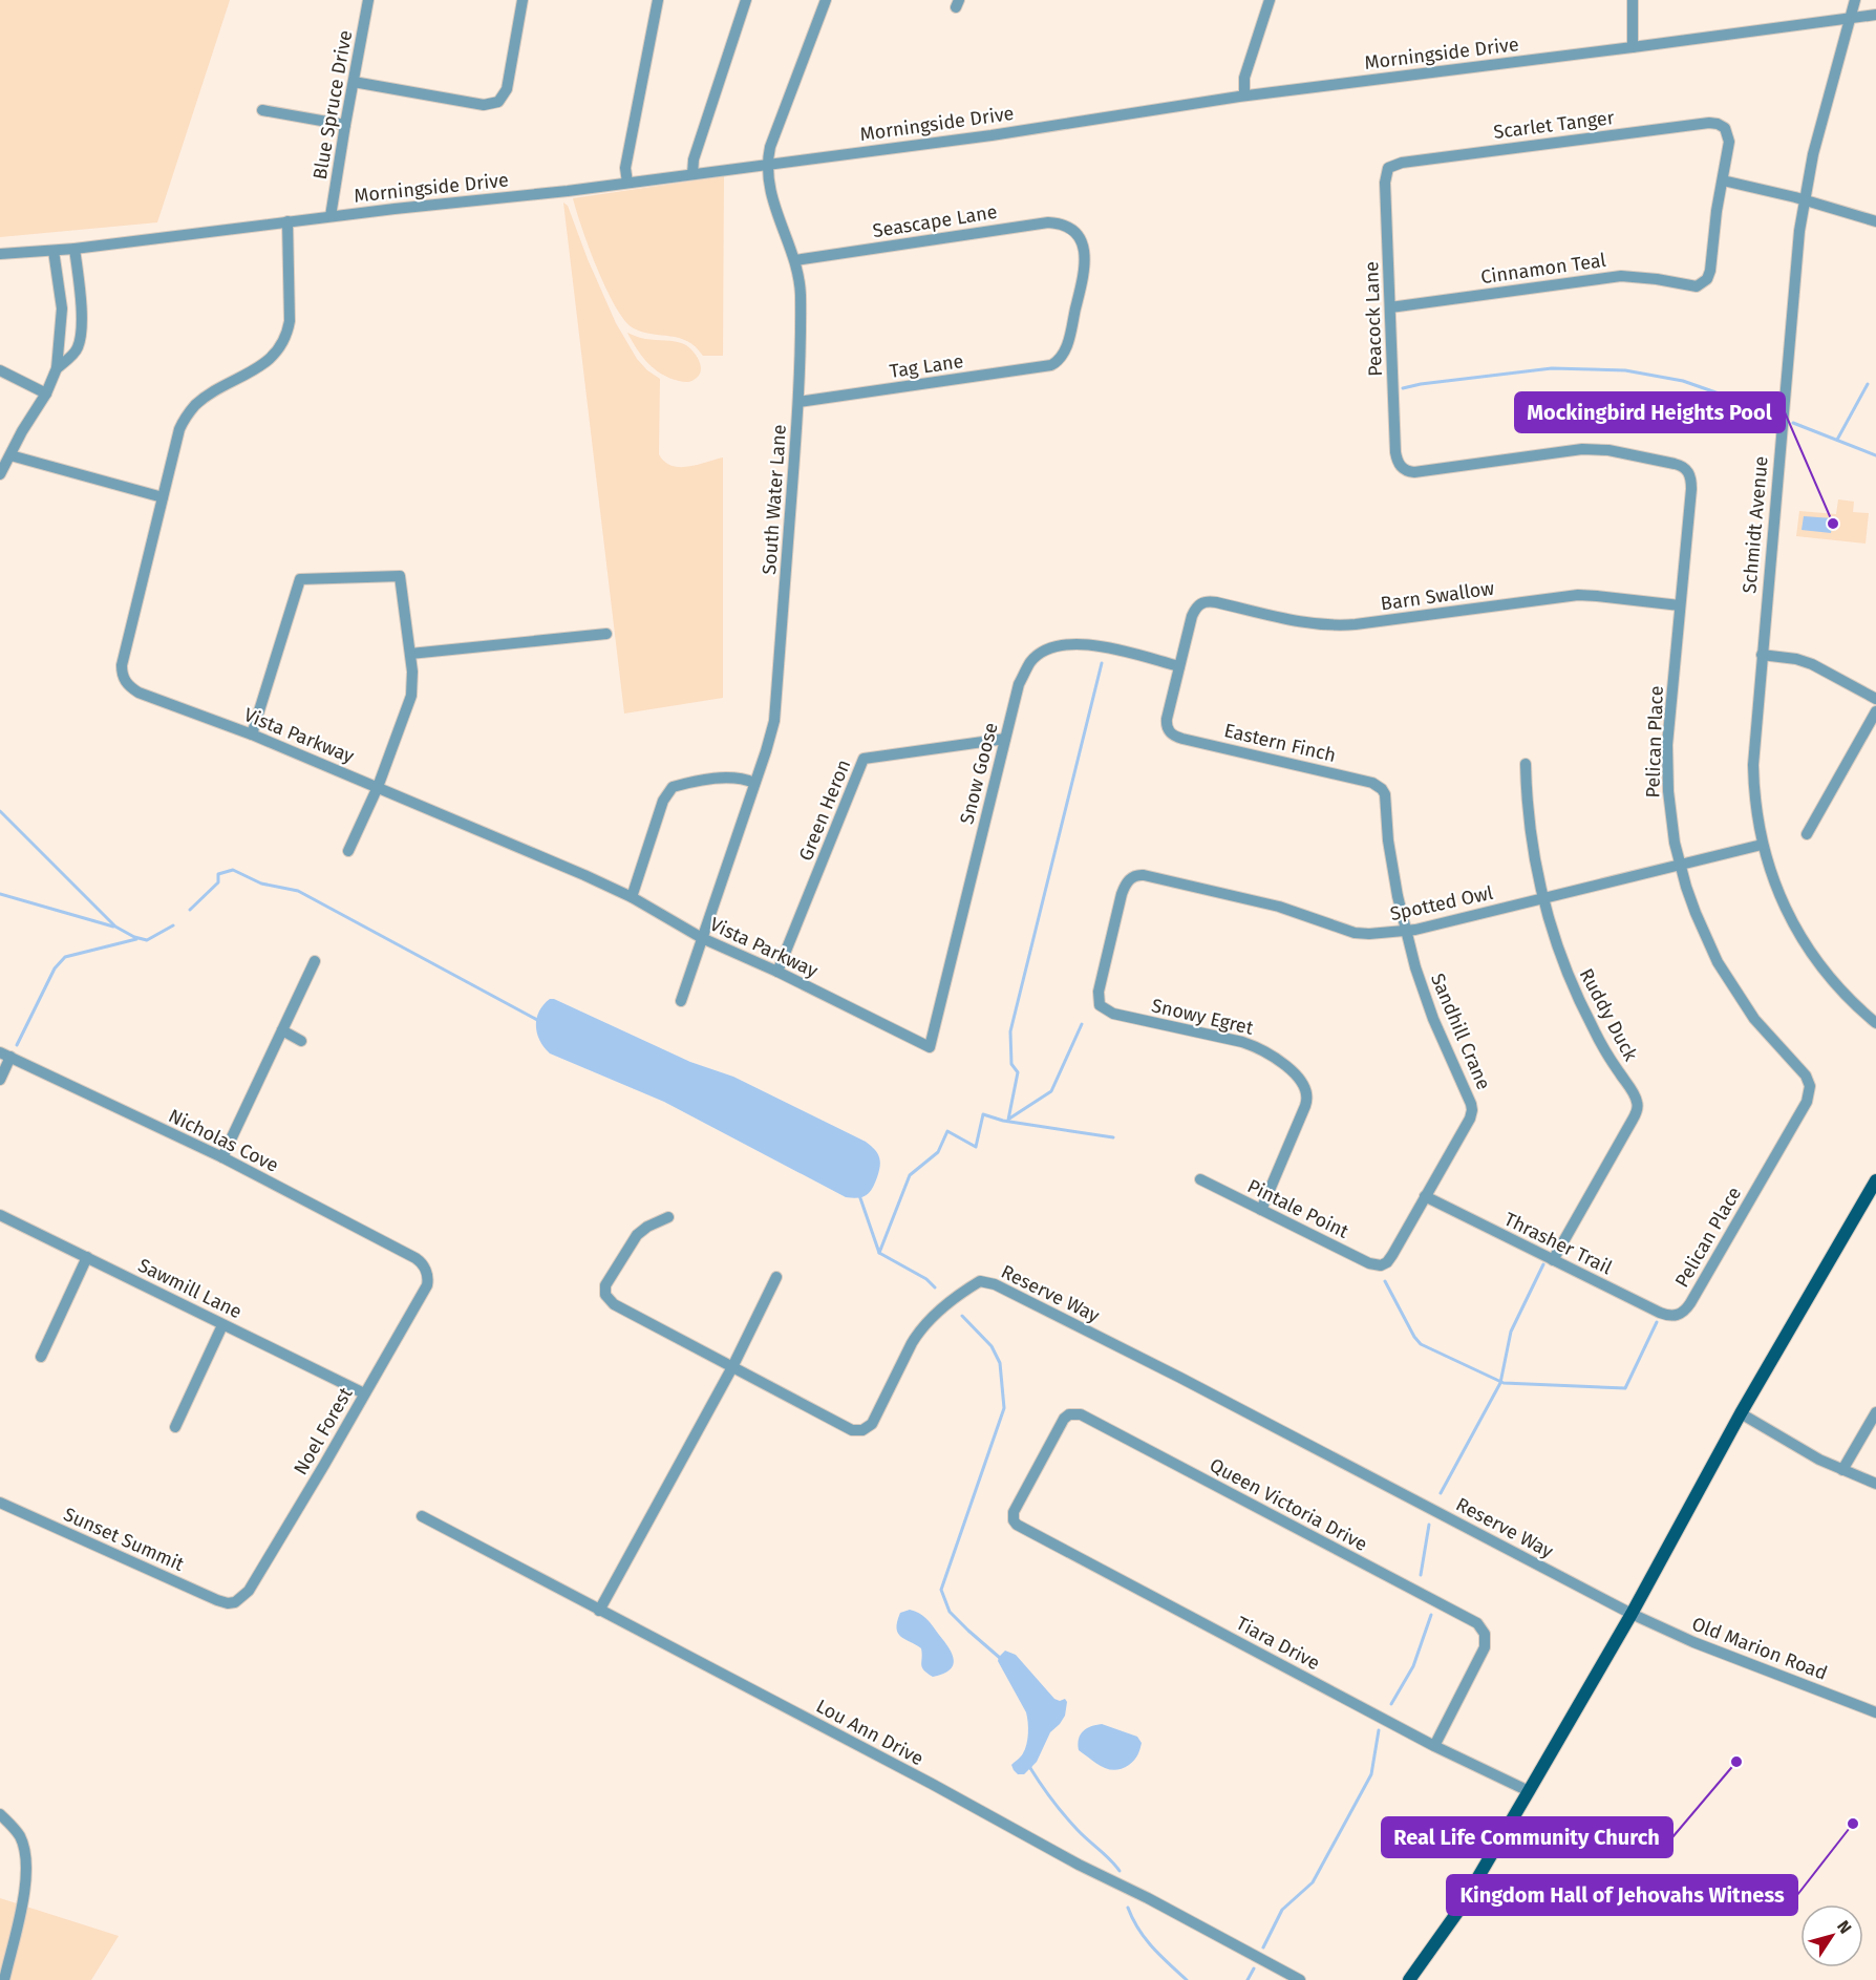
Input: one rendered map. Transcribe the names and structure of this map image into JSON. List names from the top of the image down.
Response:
{
  "streets": {
    "street": [
      "Morningside Drive",
      "Blue Spruce Drive",
      "Scarlet Tanger",
      "Seascape Lane",
      "Cinnamon Teal",
      "Peacock Lane",
      "Tag Lane",
      "South Water Lane",
      "Schmidt Avenue",
      "Barn Swallow",
      "Vista Parkway",
      "Pelican Place",
      "Eastern Finch",
      "Snow Goose",
      "Green Heron",
      "Spotted Owl",
      "Ruddy Duck",
      "Snowy Egret",
      "Sandhill Crane",
      "Nicholas Cove",
      "Pintale Point",
      "Thrasher Trail",
      "Sawmill Lane",
      "Reserve Way",
      "Noel Forest",
      "Queen Victoria Drive",
      "Sunset Summit",
      "Tiara Drive",
      "Old Marion Road",
      "Lou Ann Drive"
    ]
  },
  "crossings": [
    ["Morningside Drive", "Blue Spruce Drive"],
    ["Morningside Drive", "South Water Lane"],
    ["Morningside Drive", "Schmidt Avenue"],
    ["Morningside Drive", "Vista Parkway"],
    ["Scarlet Tanger", "Cinnamon Teal"],
    ["Scarlet Tanger", "Peacock Lane"],
    ["Seascape Lane", "Tag Lane"],
    ["Seascape Lane", "South Water Lane"],
    ["Cinnamon Teal", "Peacock Lane"],
    ["Peacock Lane", "Pelican Place"],
    ["Tag Lane", "South Water Lane"],
    ["South Water Lane", "Vista Parkway"],
    ["Schmidt Avenue", "Spotted Owl"],
    ["Barn Swallow", "Pelican Place"],
    ["Barn Swallow", "Eastern Finch"],
    ["Barn Swallow", "Snow Goose"],
    ["Vista Parkway", "Snow Goose"],
    ["Vista Parkway", "Green Heron"],
    ["Pelican Place", "Spotted Owl"],
    ["Pelican Place", "Thrasher Trail"],
    ["Eastern Finch", "Snow Goose"],
    ["Eastern Finch", "Sandhill Crane"],
    ["Snow Goose", "Green Heron"],
    ["Spotted Owl", "Ruddy Duck"],
    ["Spotted Owl", "Snowy Egret"],
    ["Spotted Owl", "Sandhill Crane"],
    ["Ruddy Duck", "Thrasher Trail"],
    ["Snowy Egret", "Pintale Point"],
    ["Sandhill Crane", "Pintale Point"],
    ["Sandhill Crane", "Thrasher Trail"],
    ["Nicholas Cove", "Noel Forest"],
    ["Sawmill Lane", "Noel Forest"],
    ["Reserve Way", "Old Marion Road"],
    ["Noel Forest", "Sunset Summit"],
    ["Queen Victoria Drive", "Tiara Drive"]
  ],
  "places": ["Mockingbird Heights Pool", "Real Life Community Church", "Kingdom Hall of Jehovahs Witness"],
  "north": "top right"
}
